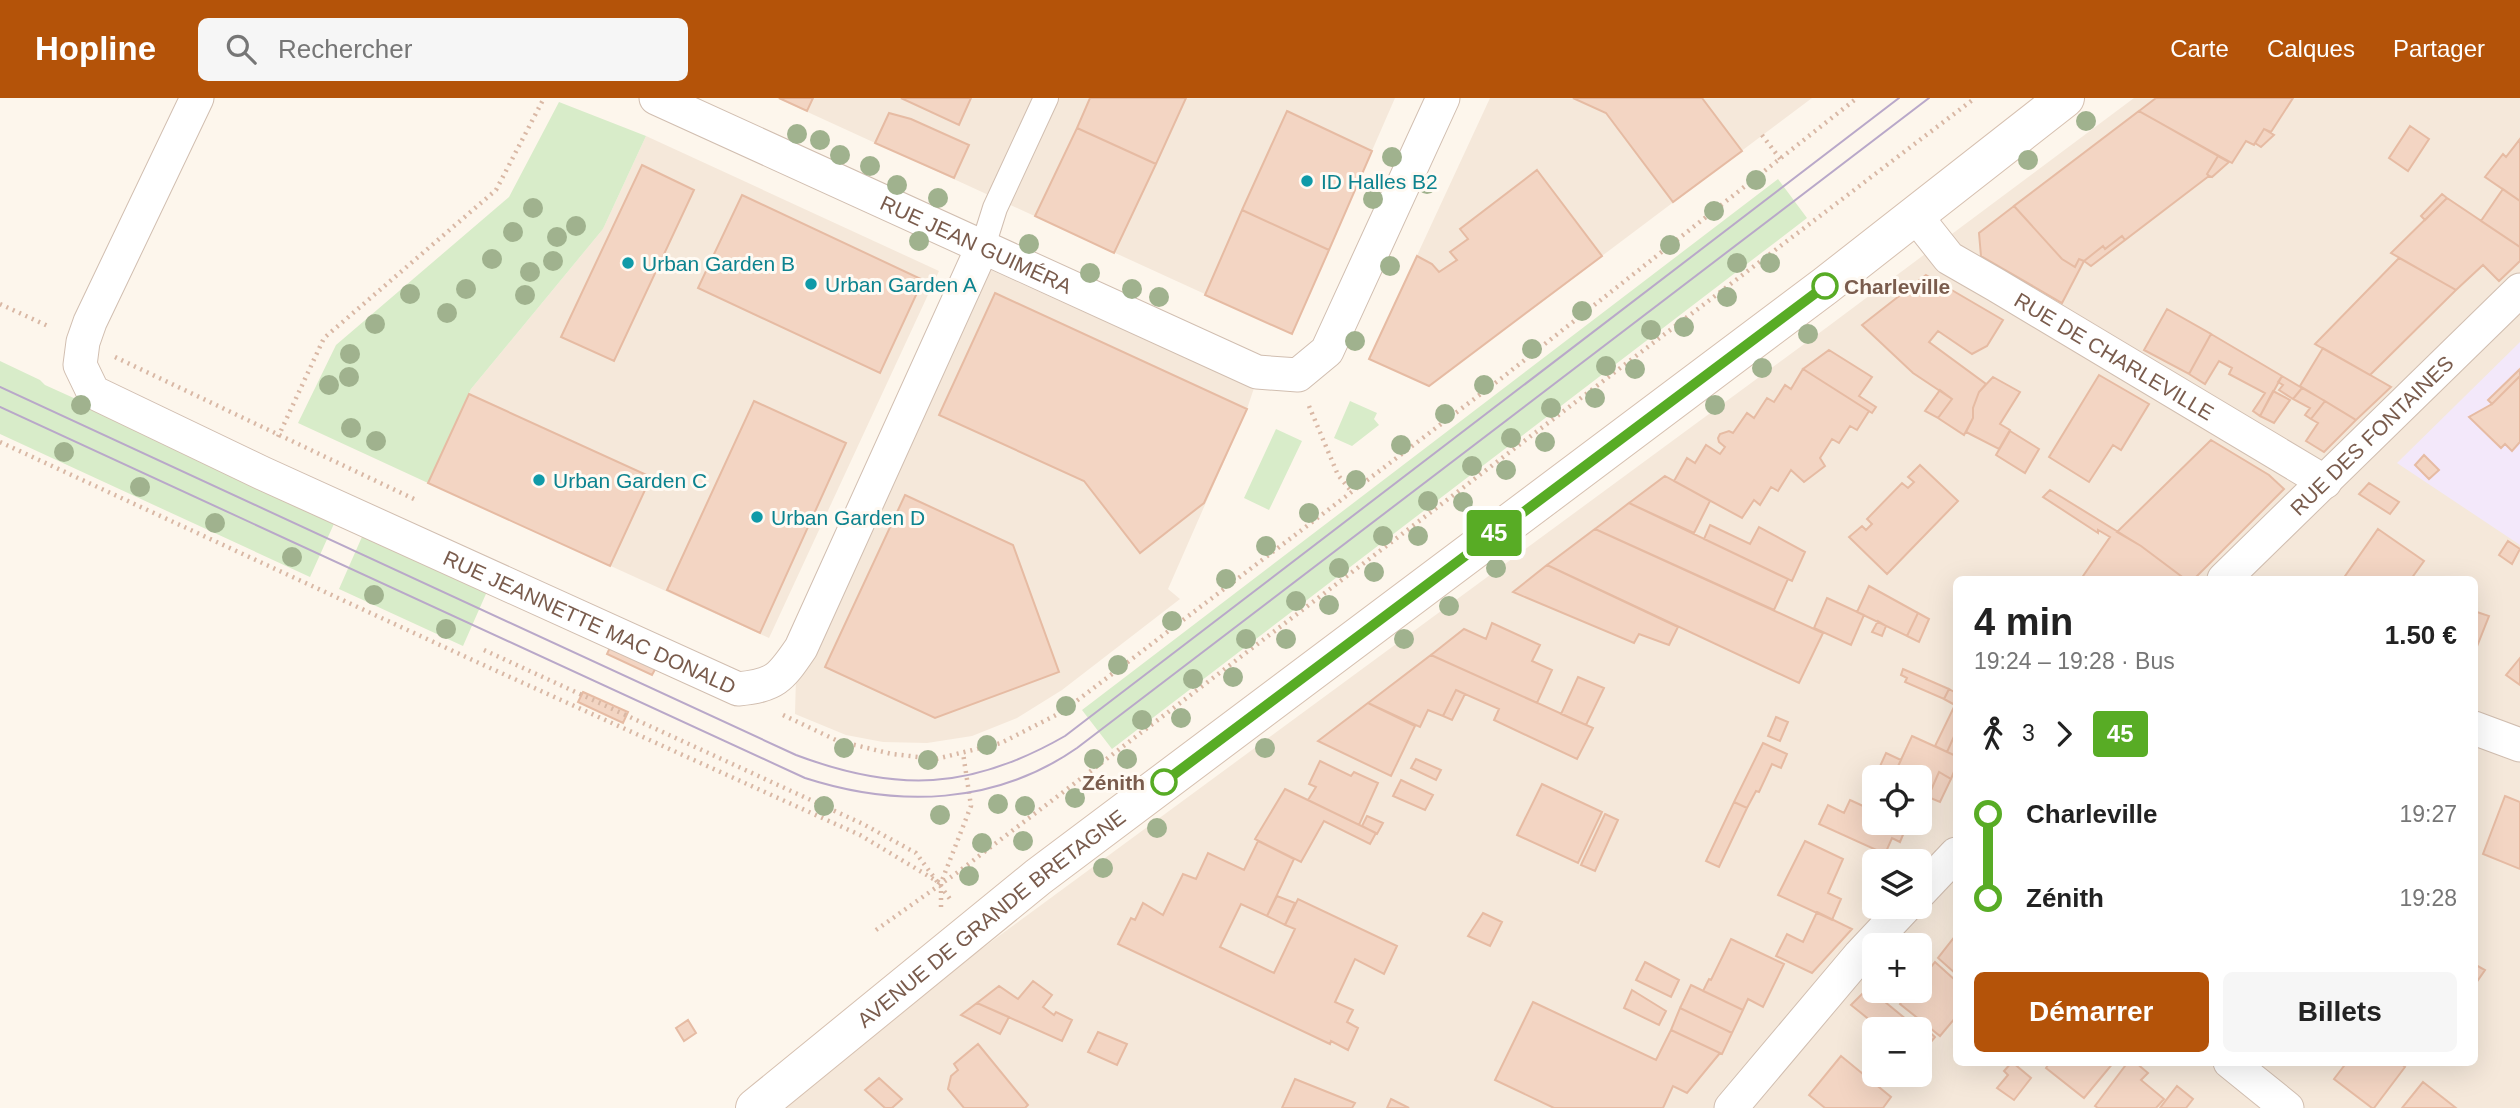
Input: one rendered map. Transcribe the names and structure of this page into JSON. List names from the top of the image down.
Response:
{
  "streets": {
    "main road": ["AVENUE DE GRANDE BRETAGNE"],
    "street": [
      "RUE JEAN GUIMÉRA",
      "RUE DE CHARLEVILLE",
      "RUE DES FONTAINES",
      "RUE JEANNETTE MAC DONALD"
    ]
  },
  "crossings": [
    ["RUE JEAN GUIMÉRA", "RUE JEANNETTE MAC DONALD"],
    ["RUE DE CHARLEVILLE", "RUE DES FONTAINES"],
    ["RUE DE CHARLEVILLE", "AVENUE DE GRANDE BRETAGNE"]
  ],
  "places": [
    "ID Halles B2",
    "Urban Garden B",
    "Urban Garden A",
    "Charleville",
    "Urban Garden C",
    "Urban Garden D",
    "Zénith"
  ],
  "lines": ["bus line 45"],
  "page": {
    "header": "Hopline",
    "search": "Rechercher",
    "nav": ["Carte", "Calques", "Partager"],
    "on_map": "45",
    "heading": ["4 min", "19:24 – 19:28 · Bus", "1.50 €"],
    "legs": ["3", "45"],
    "map_buttons": ["+", "−"],
    "list": [
      {
        "name": "Charleville",
        "value": "19:27"
      },
      {
        "name": "Zénith",
        "value": "19:28"
      }
    ],
    "buttons": ["Démarrer", "Billets"]
  }
}
